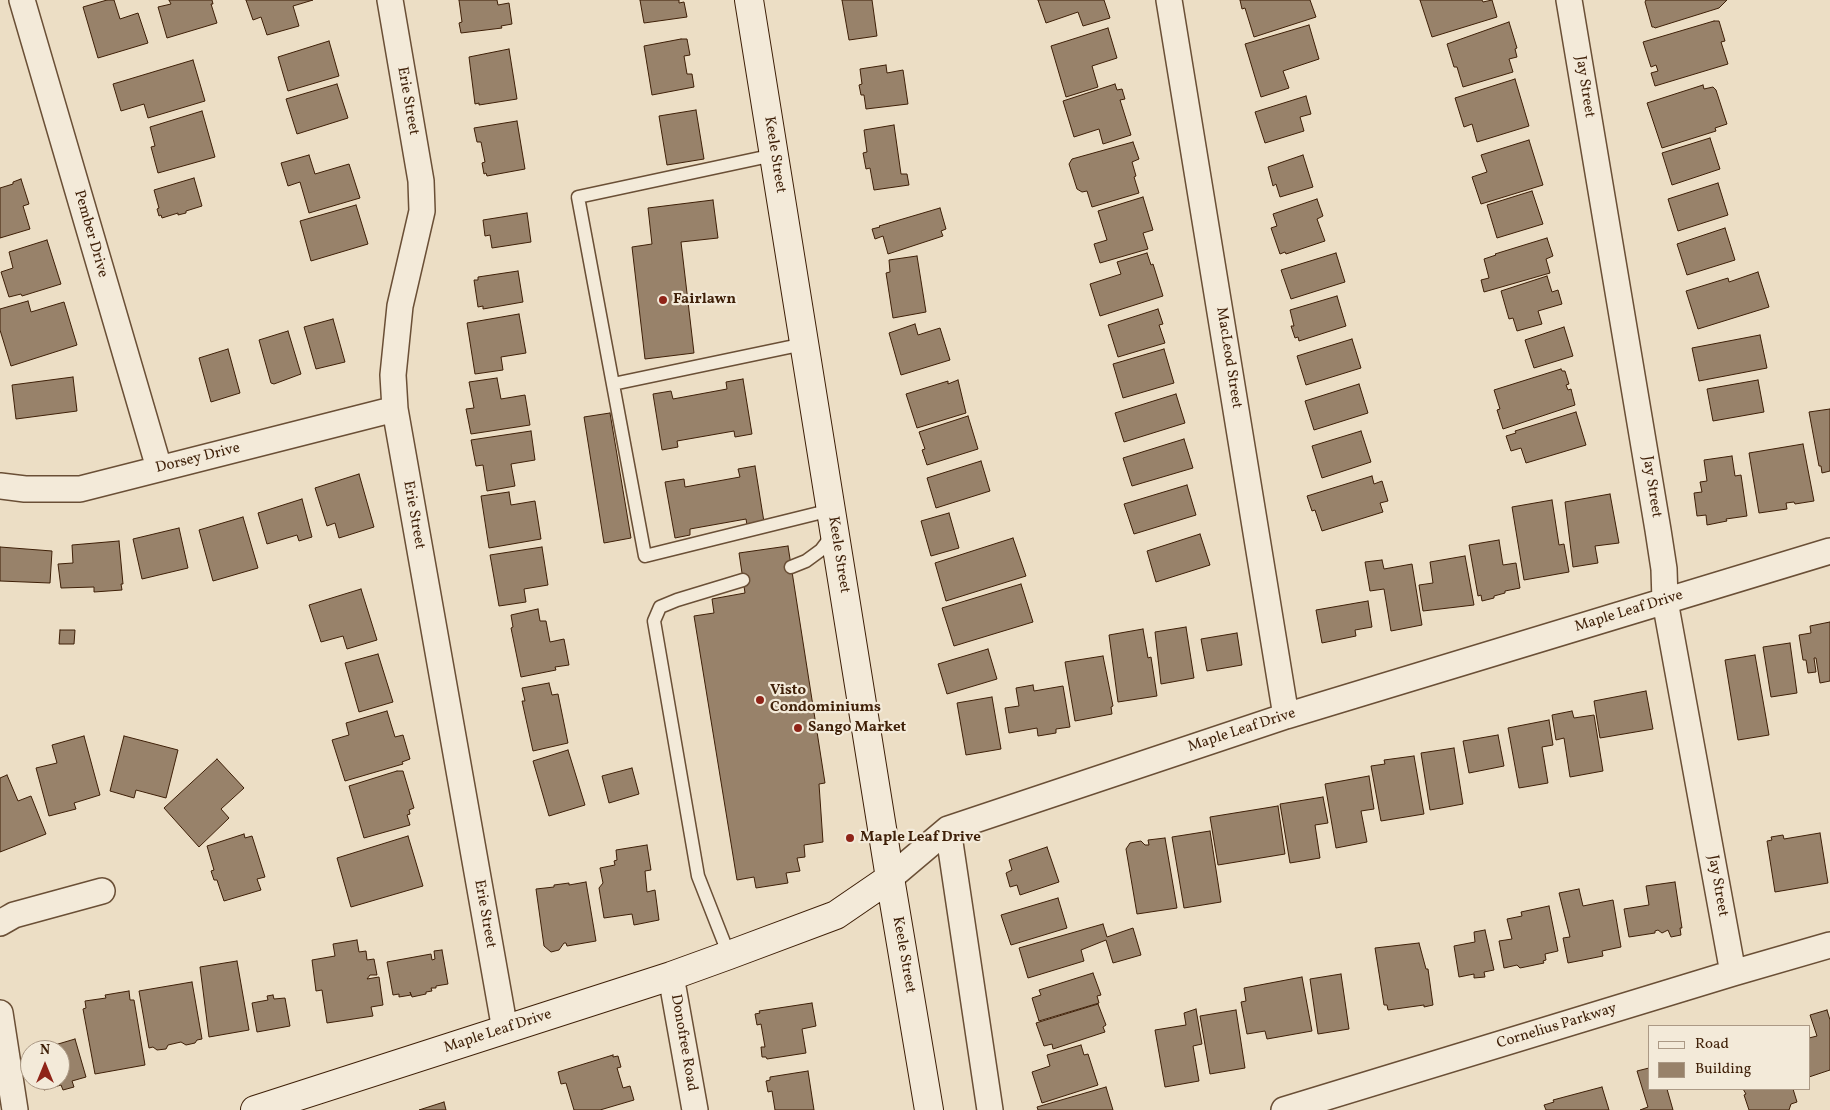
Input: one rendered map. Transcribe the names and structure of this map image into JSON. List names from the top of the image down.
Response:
{
  "streets": {
    "main road": ["Keele Street", "Maple Leaf Drive"],
    "street": [
      "Jay Street",
      "Erie Street",
      "Pember Drive",
      "MacLeod Street",
      "Dorsey Drive",
      "Cornelius Parkway",
      "Donofree Road"
    ]
  },
  "crossings": [
    ["Jay Street", "Maple Leaf Drive"],
    ["Jay Street", "Cornelius Parkway"],
    ["Erie Street", "Dorsey Drive"],
    ["Erie Street", "Maple Leaf Drive"],
    ["Keele Street", "Maple Leaf Drive"],
    ["Pember Drive", "Dorsey Drive"],
    ["MacLeod Street", "Maple Leaf Drive"],
    ["Maple Leaf Drive", "Donofree Road"]
  ],
  "places": [
    "Fairlawn",
    "Visto Condominiums",
    "Sango Market",
    "Maple Leaf Drive"
  ],
  "legend": ["Road", "Building"],
  "north": "top"
}
